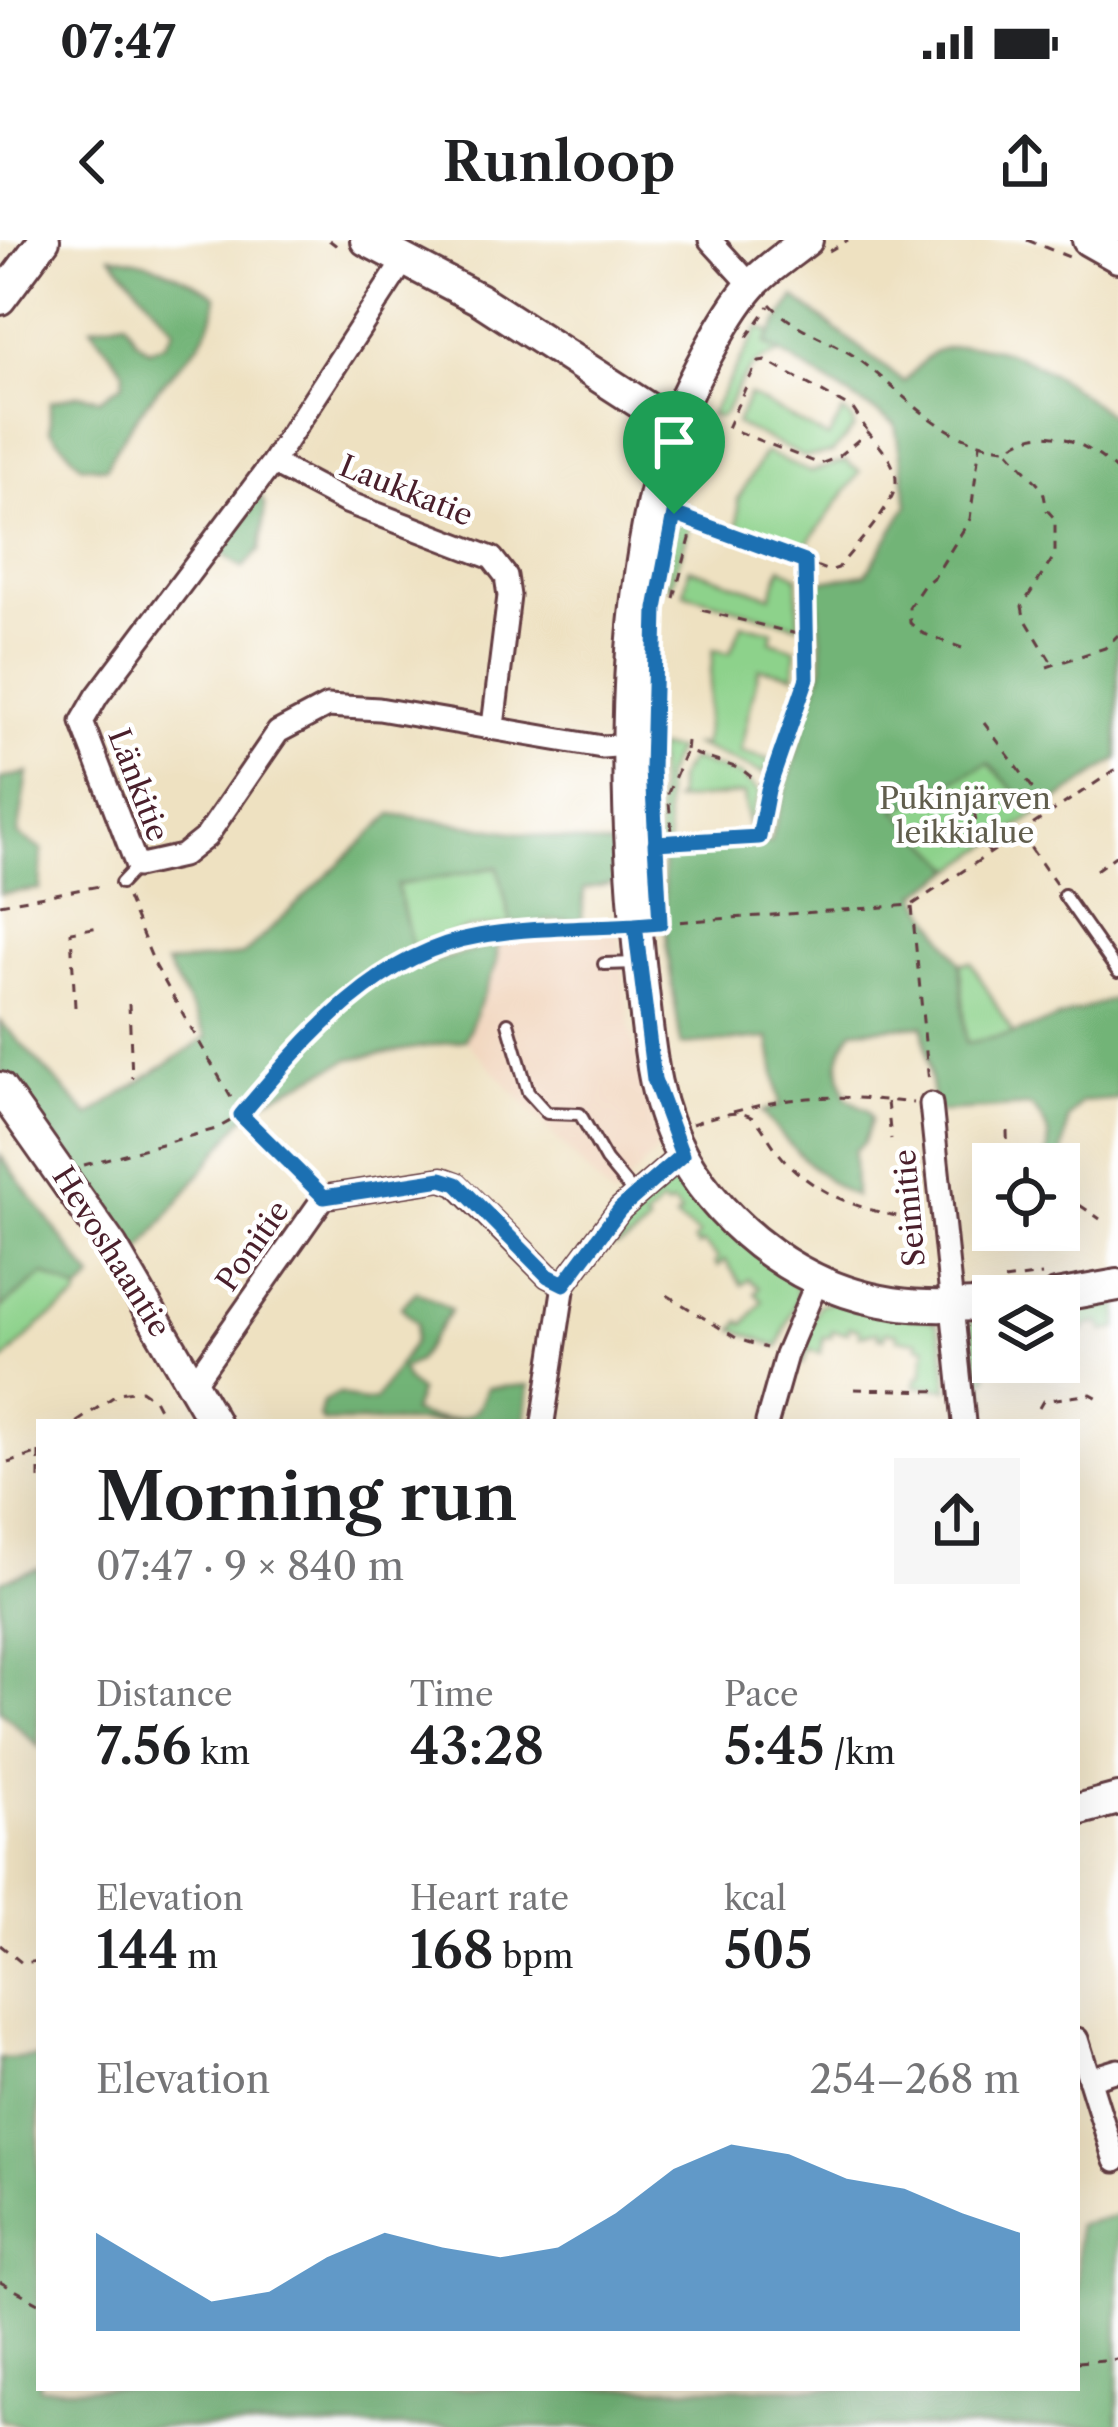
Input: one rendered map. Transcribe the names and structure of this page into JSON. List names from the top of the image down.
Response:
{
  "streets": {
    "street": [
      "Laukkatie",
      "Länkitie",
      "Seimitie",
      "Ponitie",
      "Hevoshaantie"
    ]
  },
  "crossings": [
    ["Laukkatie", "Länkitie"],
    ["Ponitie", "Hevoshaantie"]
  ],
  "parks": ["Pukinjärven leikkialue"],
  "page": {
    "status": "07:47",
    "header": "Runloop",
    "heading": ["Morning run", "07:47 · 9 × 840 m"],
    "stats": [
      ["Distance", "7.56 km"],
      ["Time", "43:28"],
      ["Pace", "5:45 /km"],
      ["Elevation", "144 m"],
      ["Heart rate", "168 bpm"],
      ["kcal", "505"]
    ],
    "chart": ["Elevation", "254–268 m"]
  }
}
